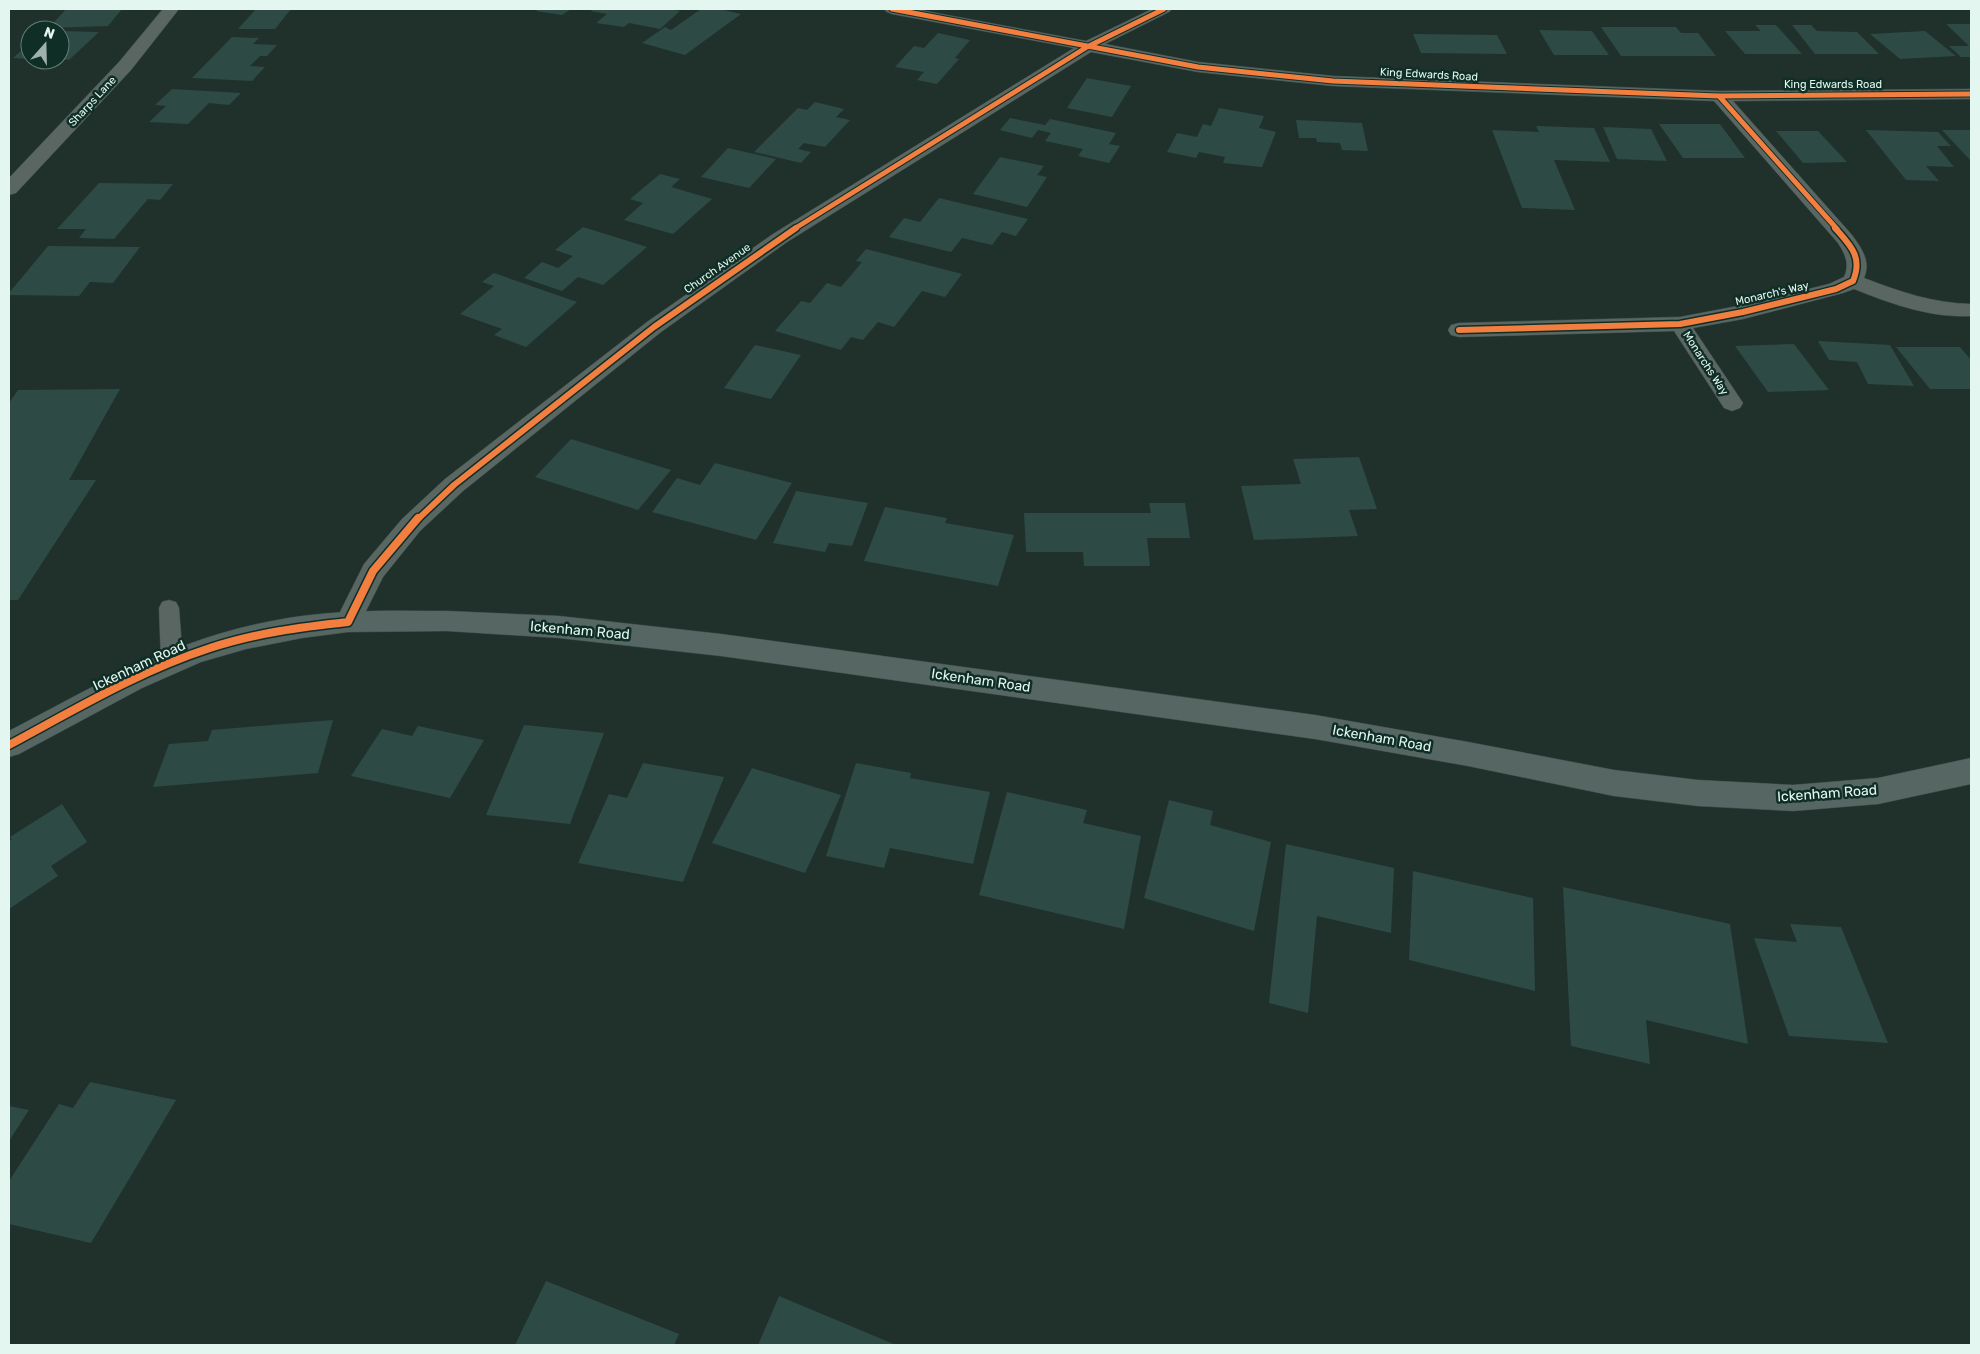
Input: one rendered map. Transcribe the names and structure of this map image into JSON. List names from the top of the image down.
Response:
{
  "streets": {
    "main road": ["Ickenham Road"],
    "street": [
      "King Edwards Road",
      "Sharps Lane",
      "Church Avenue",
      "Monarch's Way",
      "Monarchs Way"
    ]
  },
  "crossings": [
    ["King Edwards Road", "Church Avenue"],
    ["Church Avenue", "Ickenham Road"],
    ["Monarch's Way", "Monarchs Way"]
  ],
  "north": "top"
}
